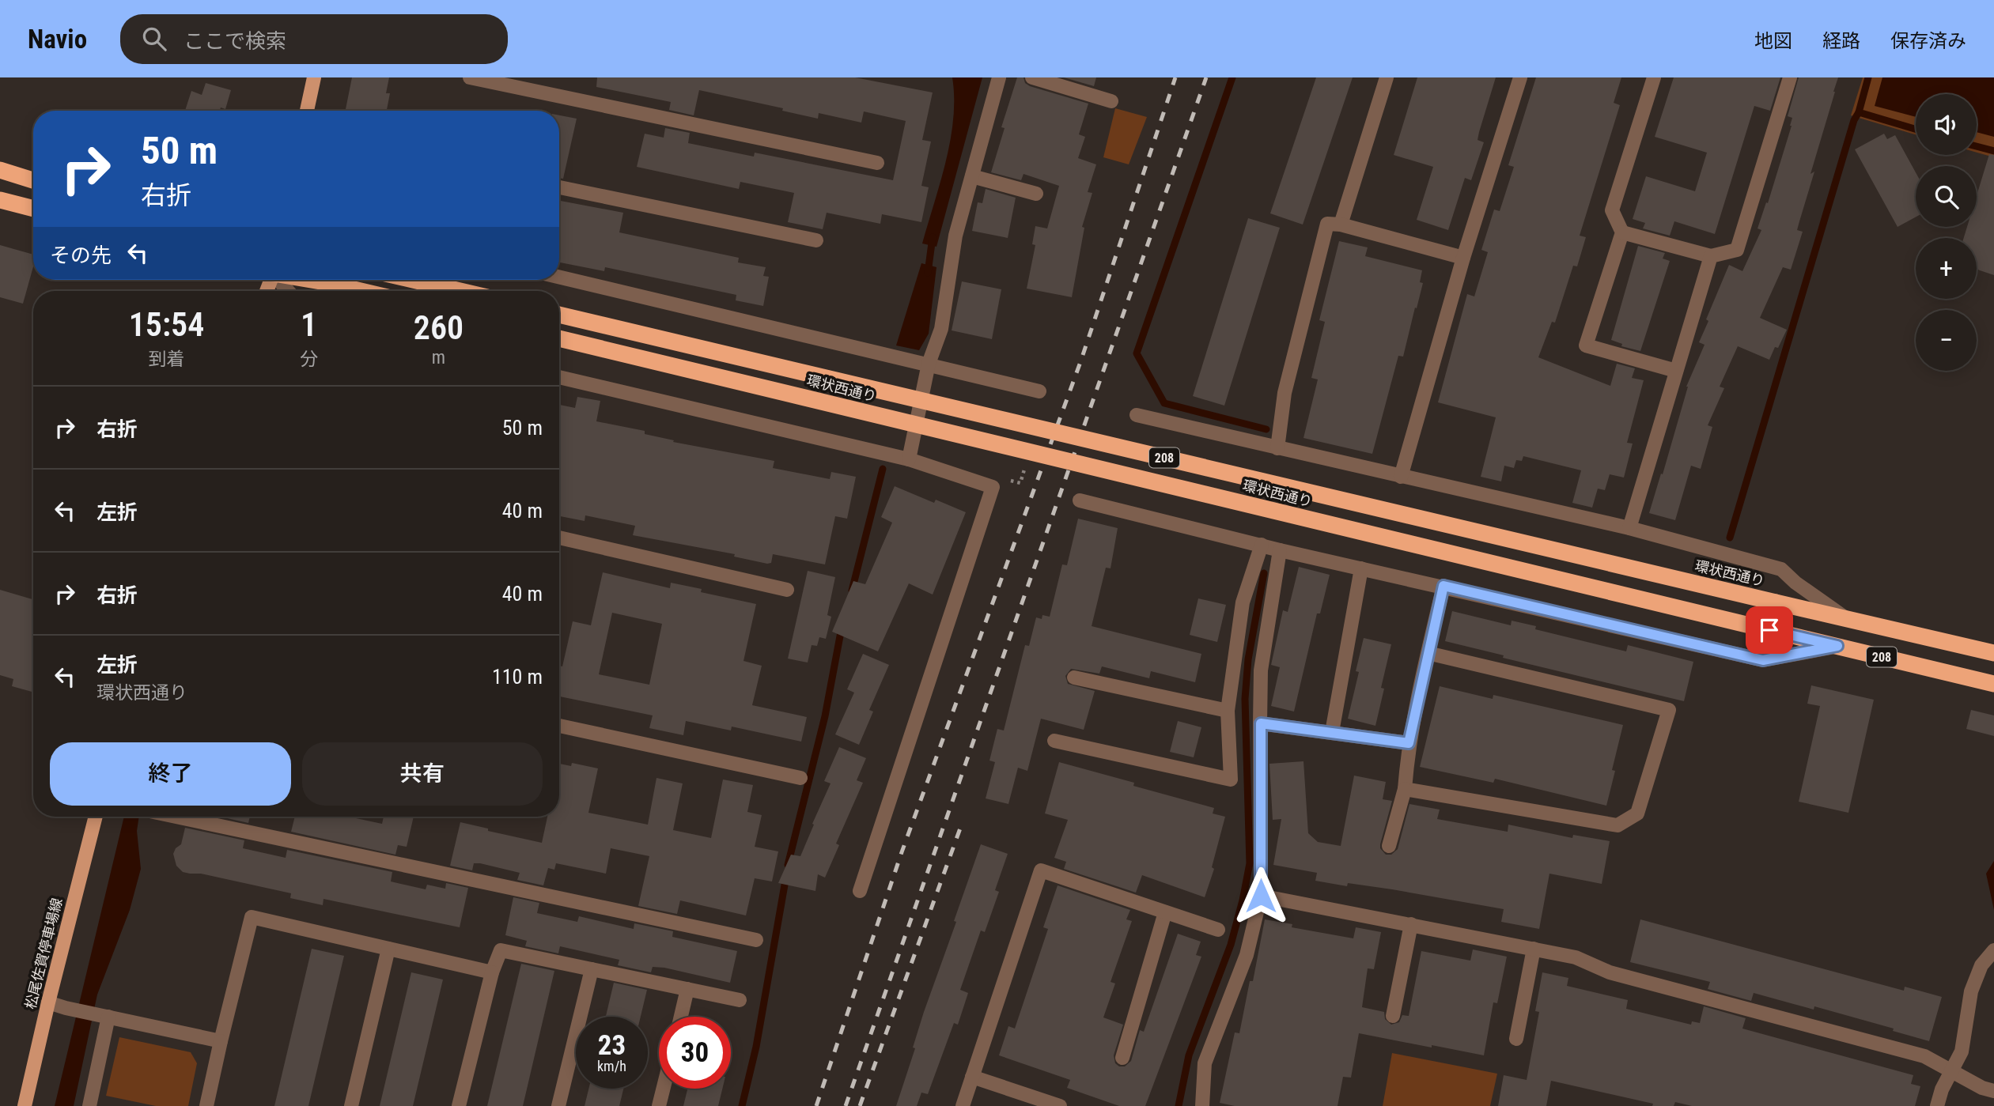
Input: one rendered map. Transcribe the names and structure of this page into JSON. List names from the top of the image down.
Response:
{
  "streets": {
    "highway": ["環状西通り", "208"],
    "main road": ["松尾佐賀停車場線"]
  },
  "page": {
    "header": "Navio",
    "search": "ここで検索",
    "nav": ["地図", "経路", "保存済み"],
    "map_buttons": ["+", "−"],
    "turn": ["50 m", "右折"],
    "then": "その先",
    "eta": [
      "15:54",
      "到着",
      "1",
      "分",
      "260",
      "m"
    ],
    "list": [
      {
        "name": "右折",
        "value": "50 m"
      },
      {
        "name": "左折",
        "value": "40 m"
      },
      {
        "name": "右折",
        "value": "40 m"
      },
      {
        "name": "左折",
        "note": "環状西通り",
        "value": "110 m"
      }
    ],
    "buttons": ["終了", "共有"],
    "speed": "23 km/h",
    "limit": "30"
  }
}
